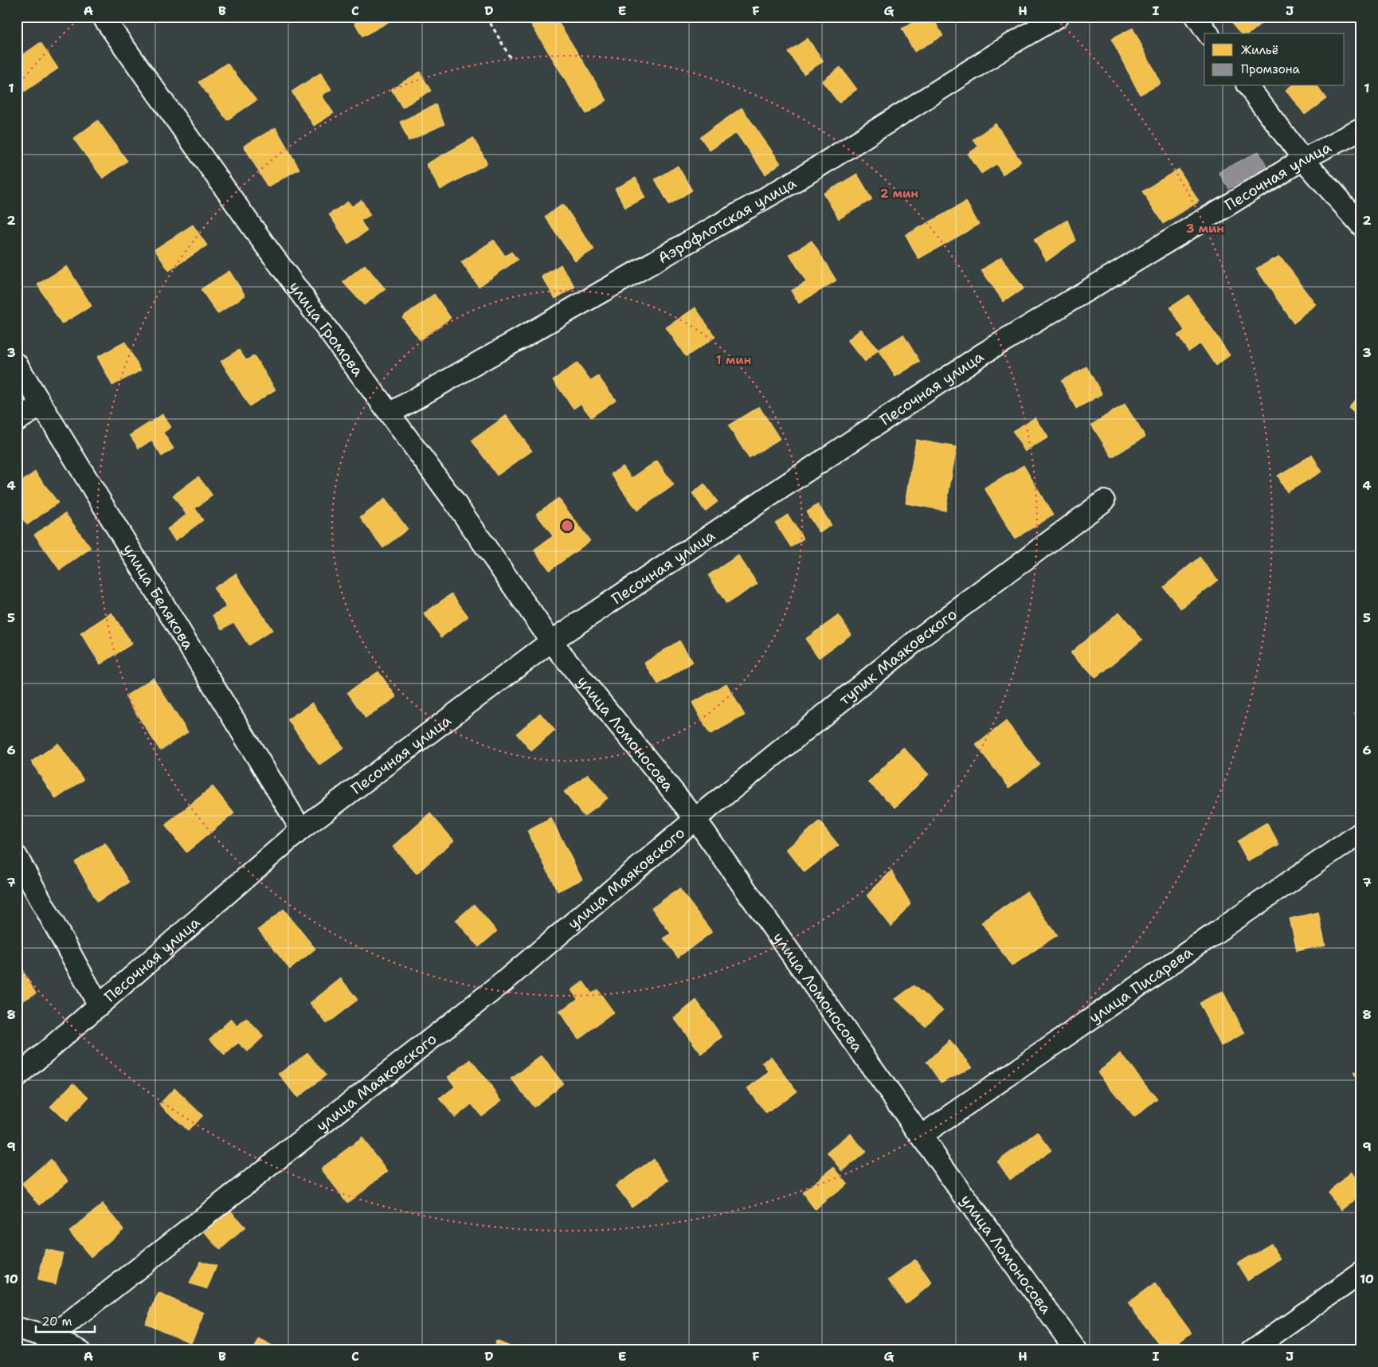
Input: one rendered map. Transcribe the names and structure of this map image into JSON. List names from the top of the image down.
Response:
{
  "streets": {
    "street": [
      "Песочная улица",
      "Аэрофлотская улица",
      "улица Громова",
      "улица Белякова",
      "тупик Маяковского",
      "улица Ломоносова",
      "улица Маяковского",
      "улица Писарева"
    ]
  },
  "crossings": [
    ["Песочная улица", "улица Громова"],
    ["Песочная улица", "улица Белякова"],
    ["Песочная улица", "улица Ломоносова"],
    ["Аэрофлотская улица", "улица Громова"],
    ["улица Громова", "улица Ломоносова"],
    ["тупик Маяковского", "улица Ломоносова"],
    ["тупик Маяковского", "улица Маяковского"],
    ["улица Ломоносова", "улица Маяковского"],
    ["улица Ломоносова", "улица Писарева"]
  ],
  "legend": ["Жильё", "Промзона"],
  "scale_bar": "20 m",
  "grid": {
    "columns": [
      "A",
      "B",
      "C",
      "D",
      "E",
      "F",
      "G",
      "H",
      "I",
      "J"
    ],
    "rows": [
      "1",
      "2",
      "3",
      "4",
      "5",
      "6",
      "7",
      "8",
      "9",
      "10"
    ]
  },
  "rings": ["2 мин", "3 мин", "1 мин"]
}
